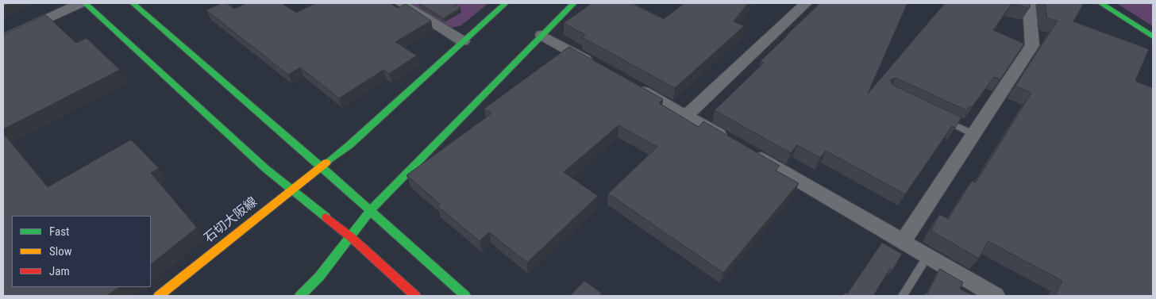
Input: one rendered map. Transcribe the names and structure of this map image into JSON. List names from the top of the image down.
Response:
{
  "streets": {
    "street": ["石切大阪線"]
  },
  "legend": ["Fast", "Slow", "Jam"]
}
